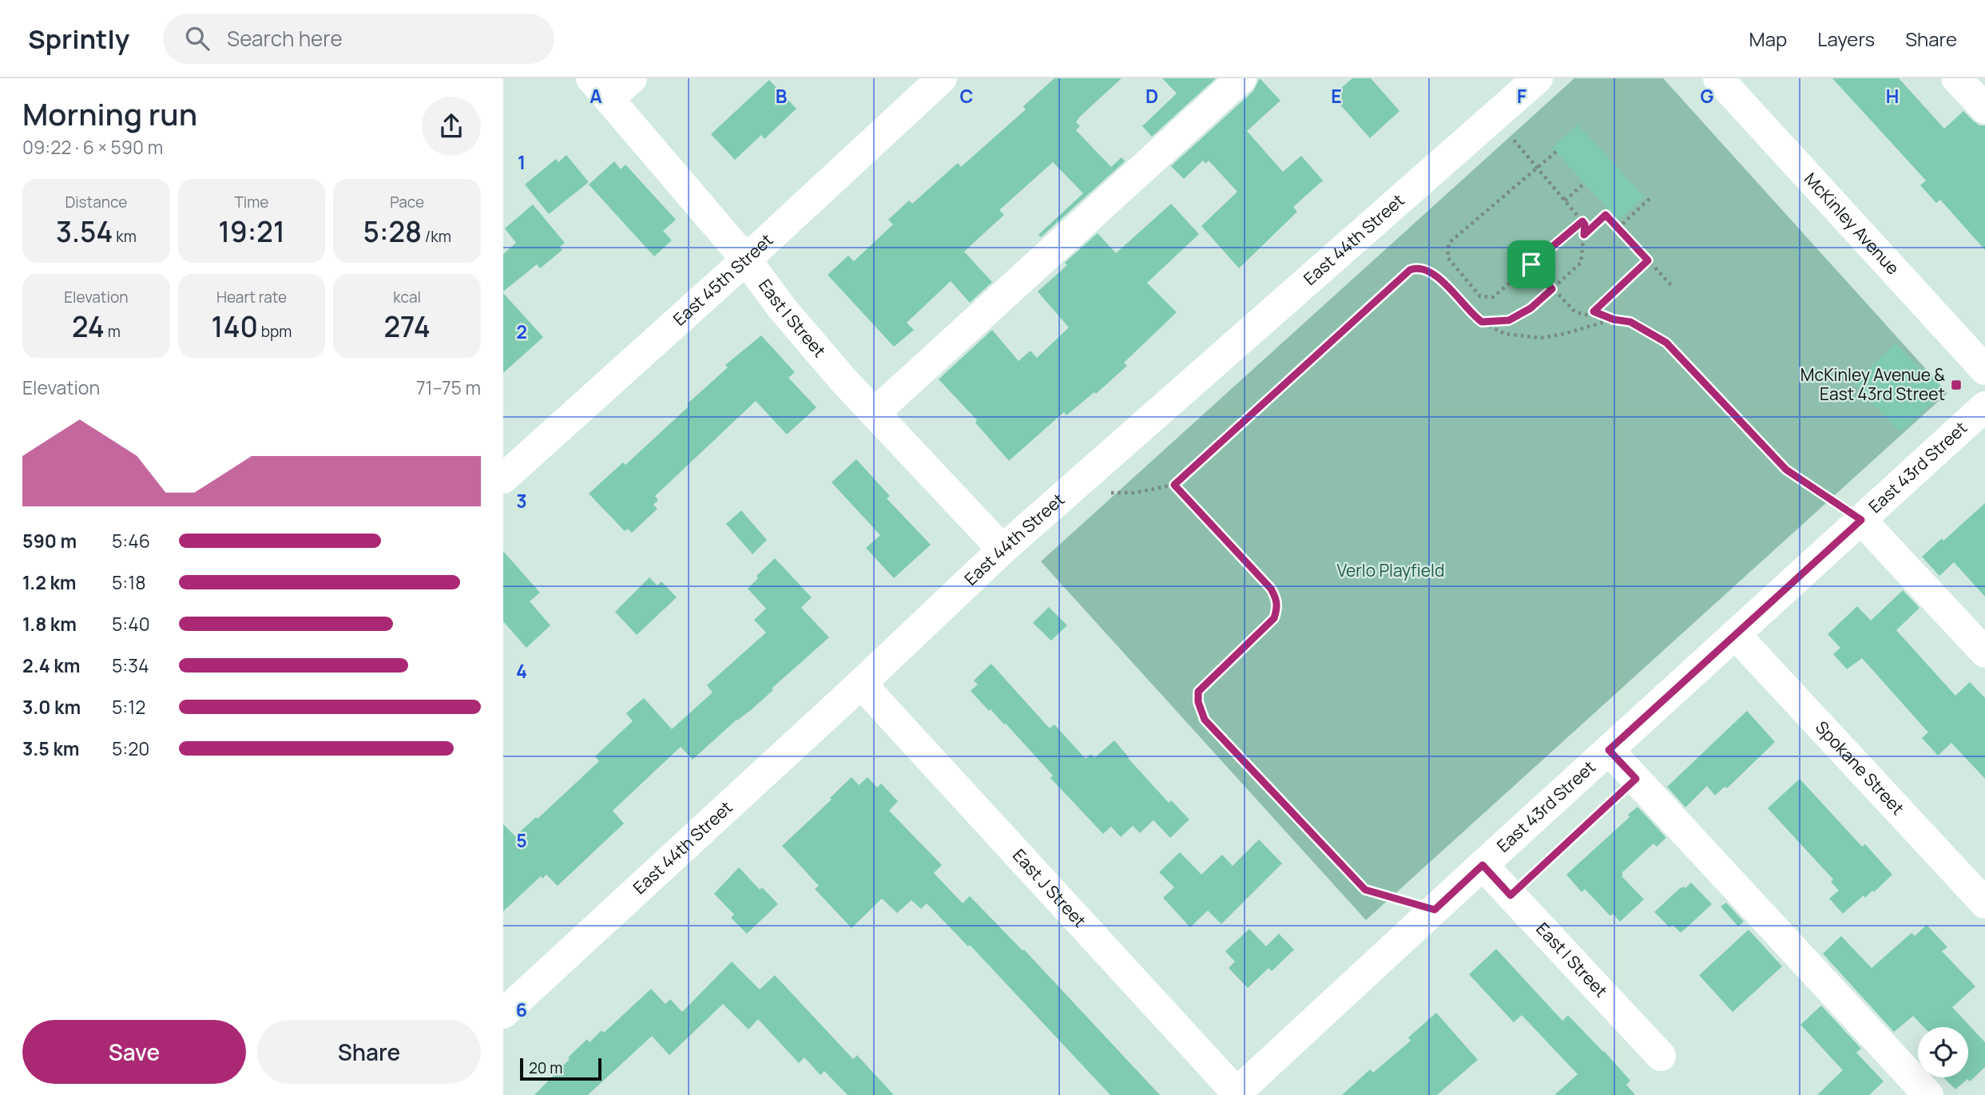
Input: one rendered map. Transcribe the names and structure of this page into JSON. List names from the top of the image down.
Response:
{
  "streets": {
    "street": [
      "McKinley Avenue",
      "East 44th Street",
      "East 45th Street",
      "East I Street",
      "East 43rd Street",
      "Spokane Street",
      "East J Street"
    ]
  },
  "crossings": [
    ["East 44th Street", "East I Street"],
    ["East 44th Street", "East J Street"],
    ["East 45th Street", "East I Street"],
    ["East I Street", "East 43rd Street"],
    ["East 43rd Street", "Spokane Street"],
    ["East 43rd Street", "East J Street"]
  ],
  "parks": ["Verlo Playfield"],
  "places": {
    "transit": ["McKinley Avenue & East 43rd Street"]
  },
  "scale_bar": "20 m",
  "page": {
    "header": "Sprintly",
    "search": "Search here",
    "nav": ["Map", "Layers", "Share"],
    "heading": ["Morning run", "09:22 · 6 × 590 m"],
    "stats": [
      ["Distance", "3.54 km"],
      ["Time", "19:21"],
      ["Pace", "5:28 /km"],
      ["Elevation", "24 m"],
      ["Heart rate", "140 bpm"],
      ["kcal", "274"]
    ],
    "chart": ["Elevation", "71–75 m"],
    "list": [
      {
        "name": "590 m",
        "note": "5:46"
      },
      {
        "name": "1.2 km",
        "note": "5:18"
      },
      {
        "name": "1.8 km",
        "note": "5:40"
      },
      {
        "name": "2.4 km",
        "note": "5:34"
      },
      {
        "name": "3.0 km",
        "note": "5:12"
      },
      {
        "name": "3.5 km",
        "note": "5:20"
      }
    ],
    "buttons": ["Save", "Share"],
    "scale": "20 m"
  },
  "grid": {
    "columns": [
      "A",
      "B",
      "C",
      "D",
      "E",
      "F",
      "G",
      "H"
    ],
    "rows": [
      "1",
      "2",
      "3",
      "4",
      "5",
      "6"
    ]
  }
}
